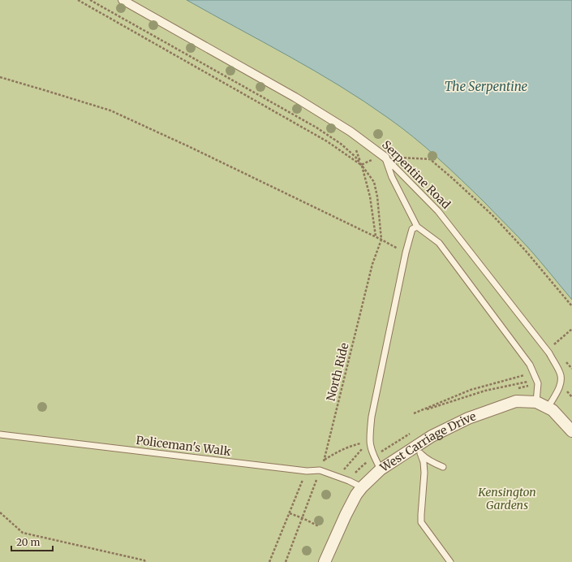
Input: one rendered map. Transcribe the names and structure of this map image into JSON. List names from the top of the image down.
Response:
{
  "streets": {
    "street": ["Serpentine Road", "West Carriage Drive"],
    "lane": ["Policeman's Walk"],
    "path": ["North Ride"]
  },
  "crossings": [
    ["Serpentine Road", "West Carriage Drive"],
    ["North Ride", "Policeman's Walk"],
    ["West Carriage Drive", "Policeman's Walk"]
  ],
  "water": ["The Serpentine"],
  "parks": ["Kensington Gardens"],
  "scale_bar": "20 m"
}
